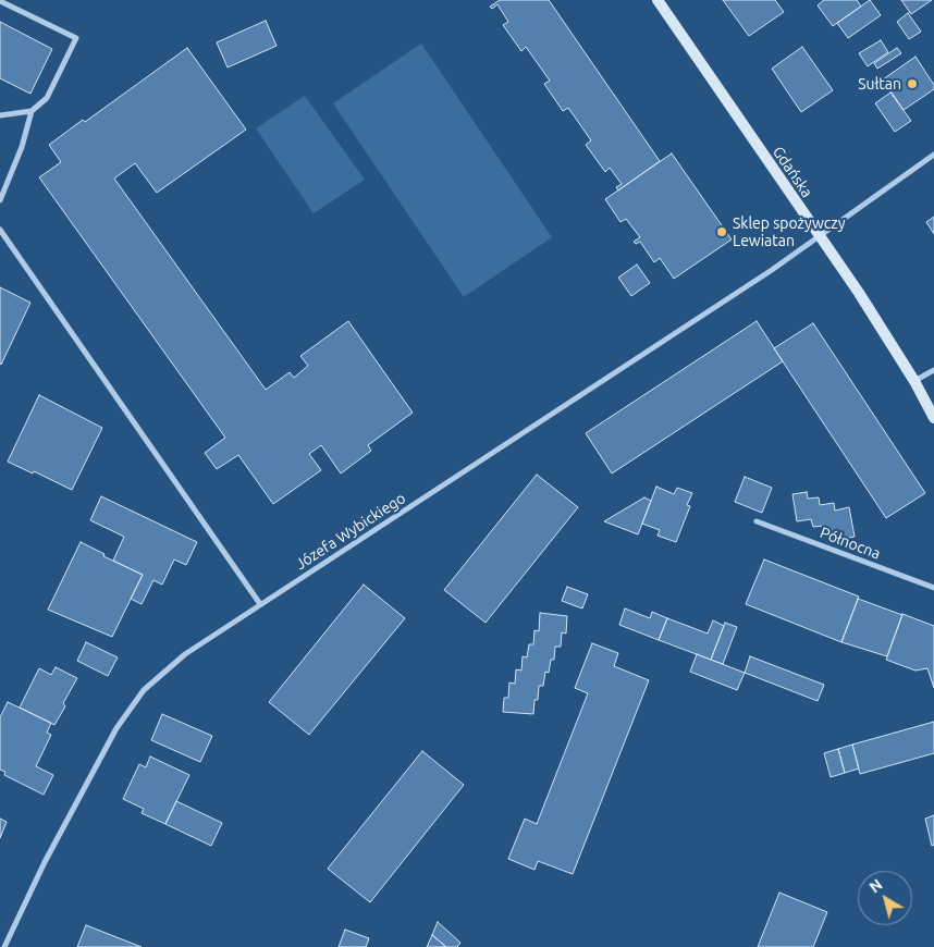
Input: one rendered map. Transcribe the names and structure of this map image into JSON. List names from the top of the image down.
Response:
{
  "streets": {
    "main road": ["Gdańska"],
    "street": ["Józefa Wybickiego", "Północna"]
  },
  "crossings": [
    ["Gdańska", "Józefa Wybickiego"]
  ],
  "places": ["Sułtan", "Sklep spożywczy Lewiatan"],
  "north": "top left"
}
